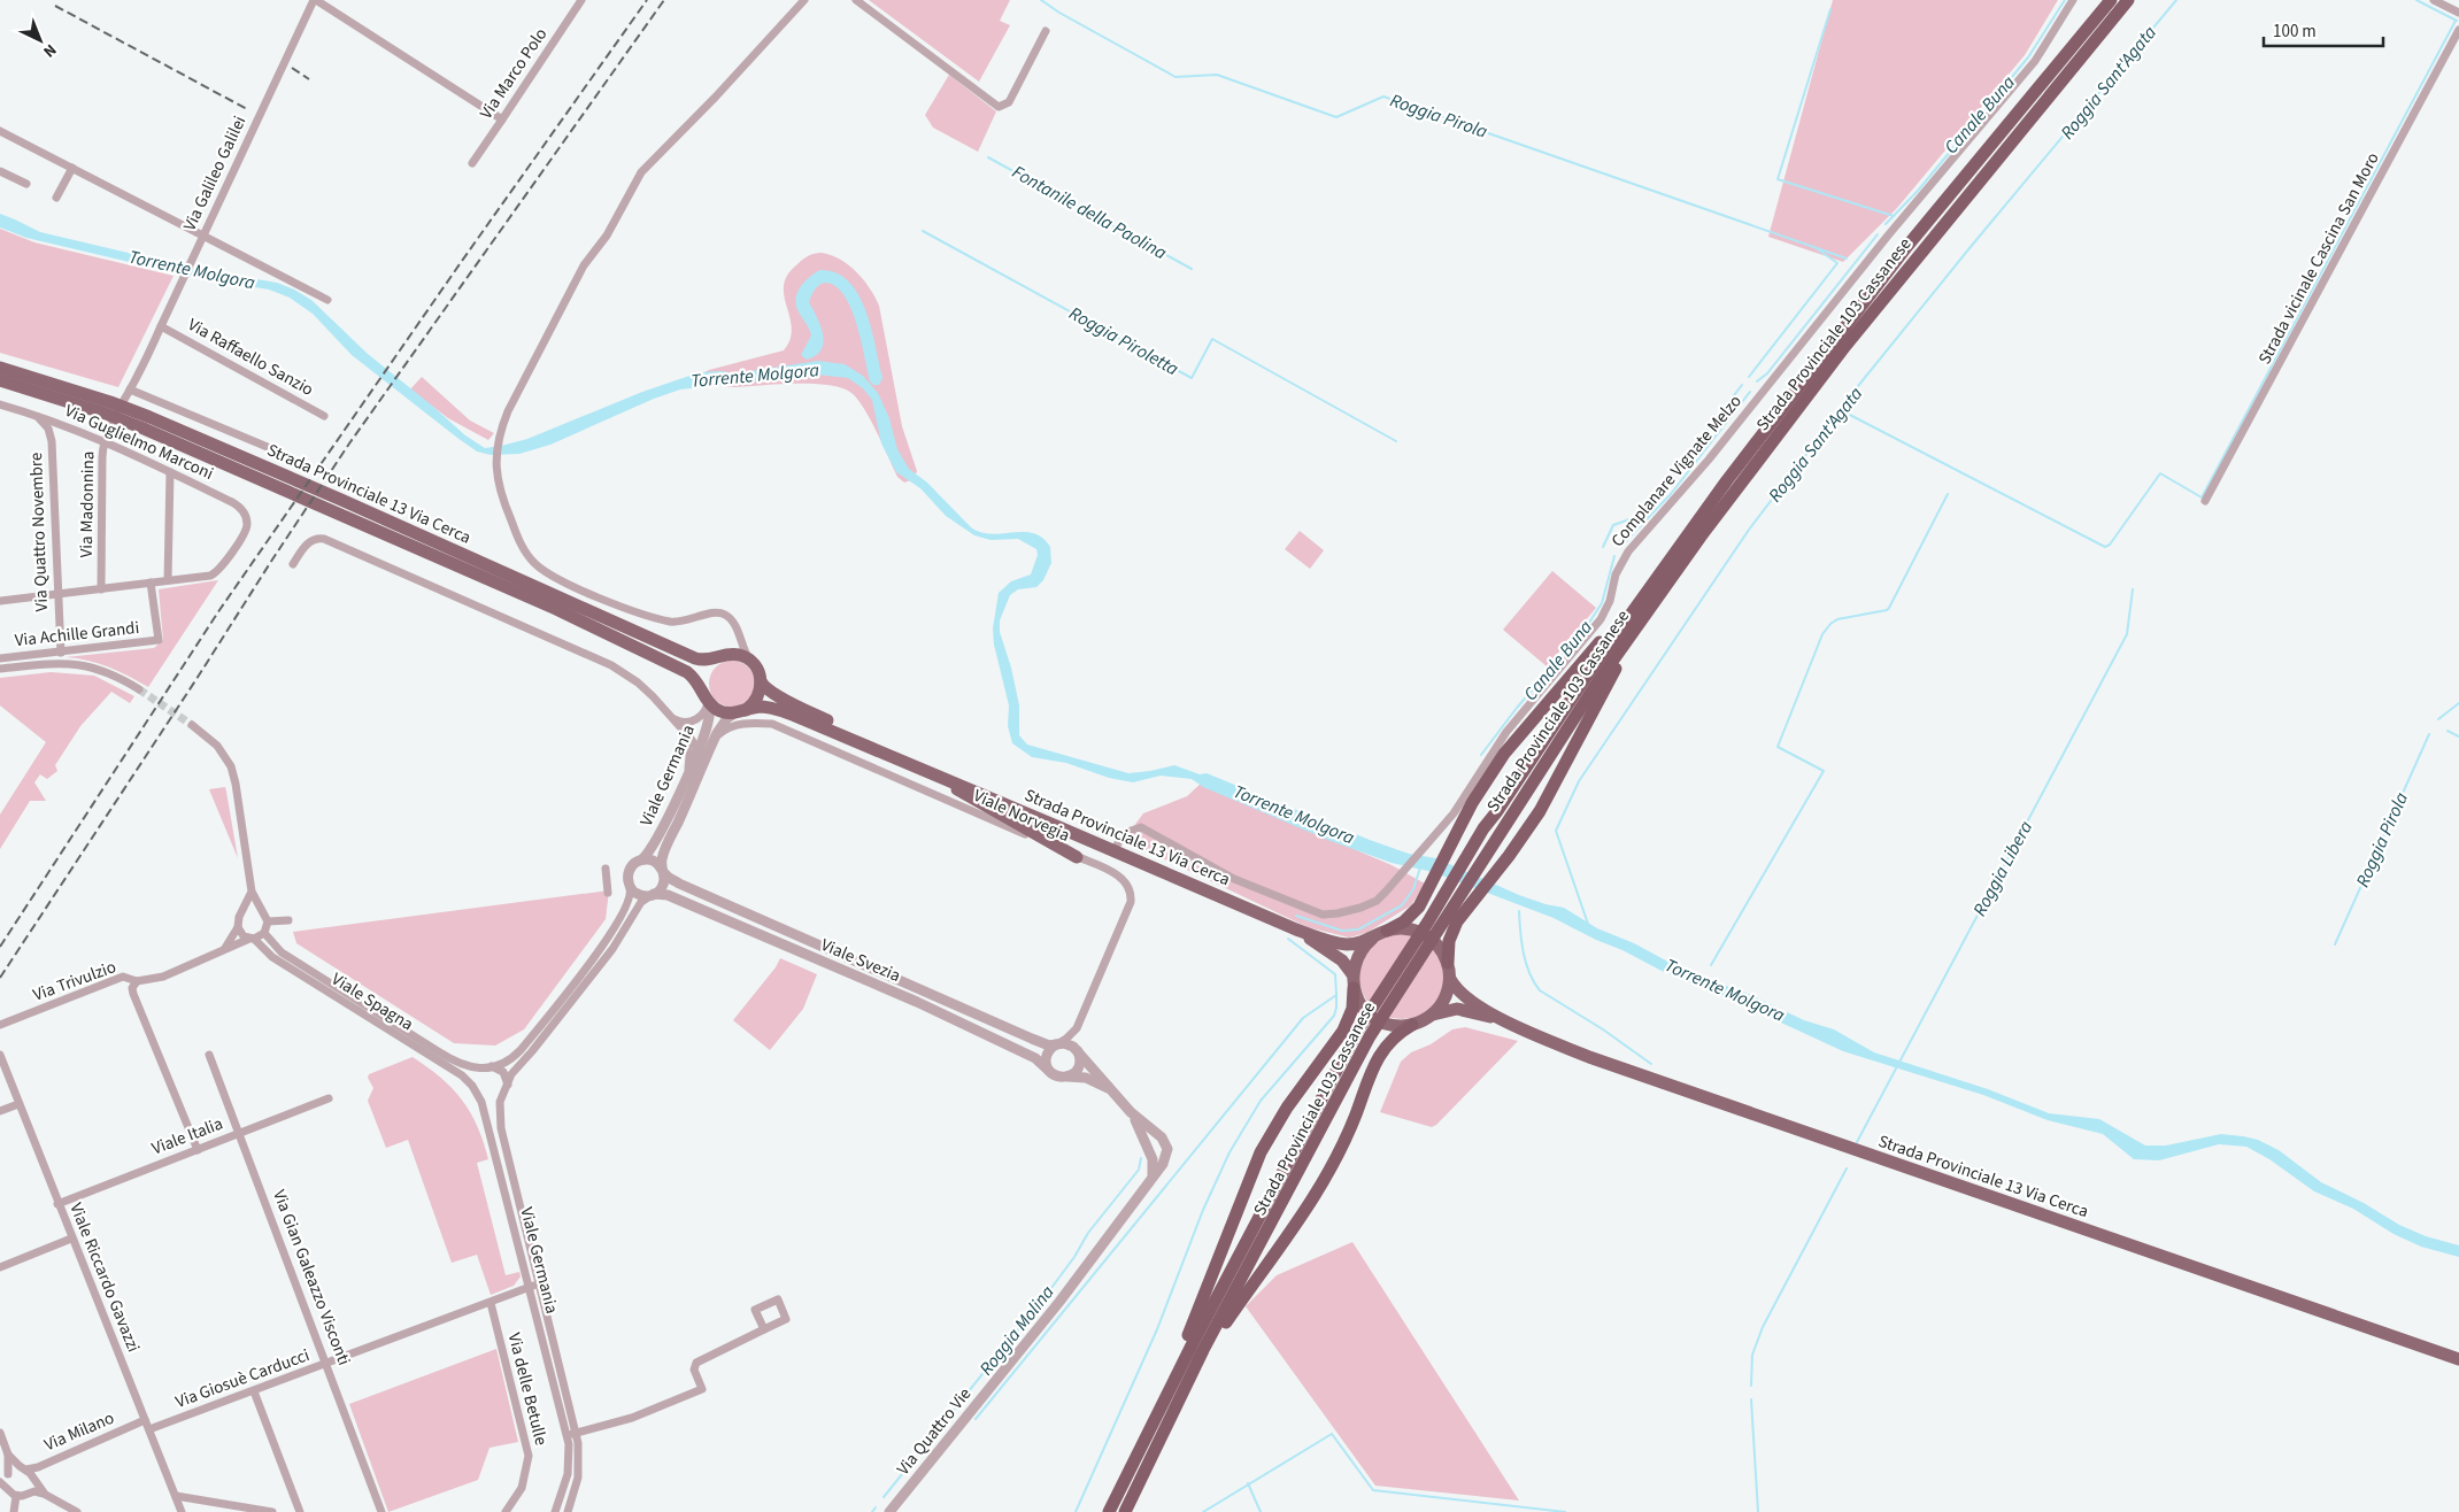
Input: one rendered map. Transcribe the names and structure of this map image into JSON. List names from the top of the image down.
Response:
{
  "streets": {
    "highway": ["Strada Provinciale 103 Cassanese"],
    "main road": ["Strada Provinciale 13 Via Cerca"],
    "street": [
      "Via Marco Polo",
      "Via Galileo Galilei",
      "Strada vicinale Cascina San Moro",
      "Via Raffaello Sanzio",
      "Via Guglielmo Marconi",
      "Complanare Vignate Melzo",
      "Via Madonnina",
      "Via Quattro Novembre",
      "Via Achille Grandi",
      "Viale Germania",
      "Viale Norvegia",
      "Viale Svezia",
      "Via Trivulzio",
      "Viale Spagna",
      "Viale Italia",
      "Viale Riccardo Gavazzi",
      "Via Gian Galeazzo Visconti",
      "Via Giosuè Carducci",
      "Via delle Betulle",
      "Via Milano",
      "Via Quattro Vie"
    ]
  },
  "crossings": [
    ["Via Galileo Galilei", "Via Raffaello Sanzio"],
    ["Via Galileo Galilei", "Via Madonnina"],
    ["Via Guglielmo Marconi", "Via Madonnina"],
    ["Via Guglielmo Marconi", "Via Quattro Novembre"],
    ["Complanare Vignate Melzo", "Strada Provinciale 13 Via Cerca"],
    ["Strada Provinciale 13 Via Cerca", "Viale Germania"],
    ["Via Quattro Novembre", "Via Achille Grandi"],
    ["Viale Germania", "Viale Norvegia"],
    ["Viale Germania", "Viale Svezia"],
    ["Viale Germania", "Viale Spagna"],
    ["Viale Germania", "Via Giosuè Carducci"],
    ["Viale Norvegia", "Viale Svezia"],
    ["Viale Svezia", "Via Quattro Vie"],
    ["Via Trivulzio", "Viale Spagna"],
    ["Viale Italia", "Viale Riccardo Gavazzi"],
    ["Viale Italia", "Via Gian Galeazzo Visconti"],
    ["Viale Riccardo Gavazzi", "Via Giosuè Carducci"],
    ["Viale Riccardo Gavazzi", "Via Milano"],
    ["Via Gian Galeazzo Visconti", "Via Giosuè Carducci"],
    ["Via Giosuè Carducci", "Via delle Betulle"],
    ["Via Giosuè Carducci", "Via Milano"]
  ],
  "water": [
    "Roggia Sant'Agata",
    "Canale Buna",
    "Roggia Pirola",
    "Fontanile della Paolina",
    "Torrente Molgora",
    "Roggia Piroletta",
    "Roggia Libera",
    "Roggia Molina"
  ],
  "scale_bar": "100 m",
  "north": "bottom right"
}
